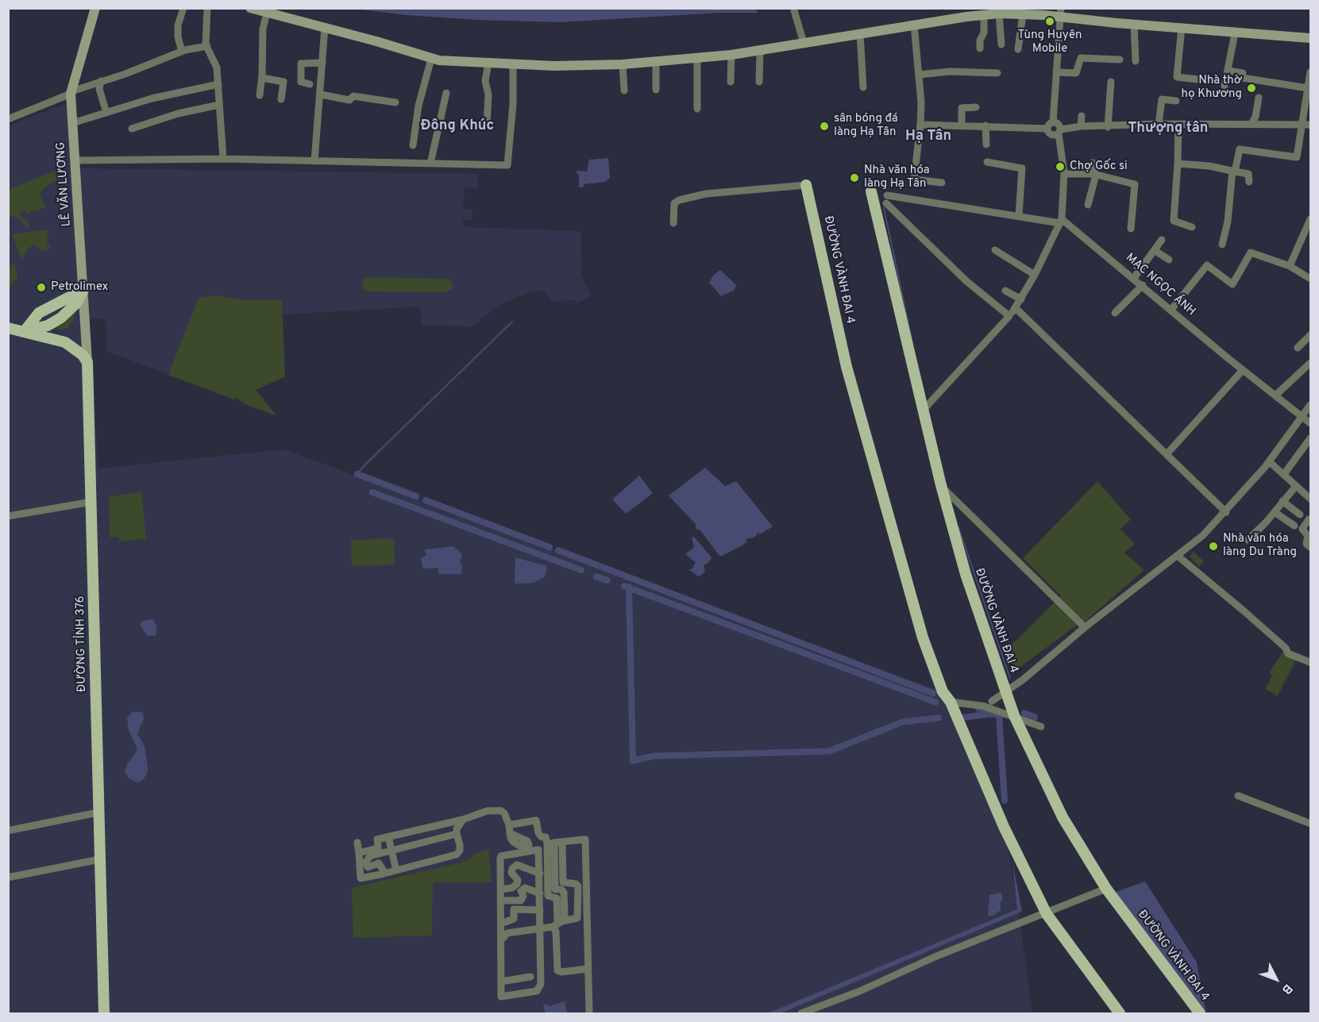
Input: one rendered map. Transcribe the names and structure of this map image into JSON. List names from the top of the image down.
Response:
{
  "streets": {
    "main road": ["ĐƯỜNG VÀNH ĐAI 4", "ĐƯỜNG TỈNH 376"],
    "street": ["LÊ VĂN LƯƠNG", "MẠC NGỌC ÁNH"]
  },
  "crossings": [
    ["LÊ VĂN LƯƠNG", "ĐƯỜNG TỈNH 376"]
  ],
  "districts": ["Đông Khúc", "Thượng tân", "Hạ Tân"],
  "places": [
    "Tùng Huyên Mobile",
    "Nhà thờ họ Khương",
    "sân bóng đá làng Hạ Tân",
    "Chợ Gốc si",
    "Nhà văn hóa làng Hạ Tân",
    "Petrolimex",
    "Nhà văn hóa làng Du Tràng"
  ],
  "north": "bottom right"
}
